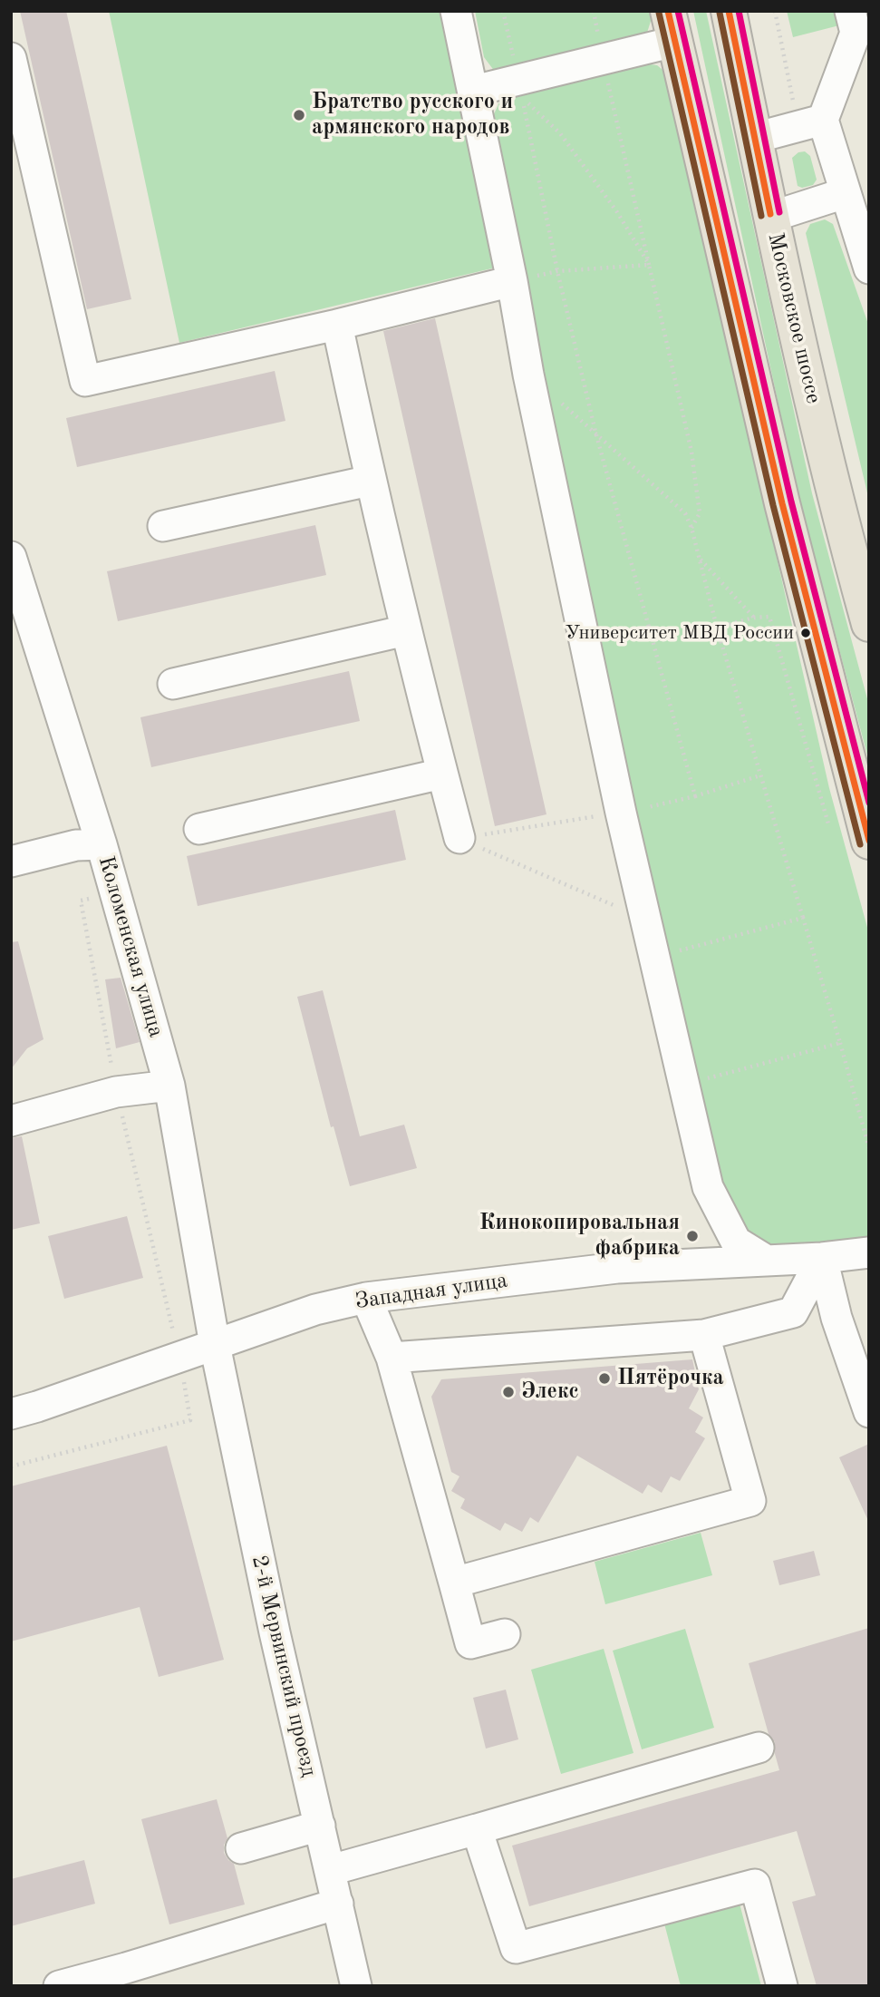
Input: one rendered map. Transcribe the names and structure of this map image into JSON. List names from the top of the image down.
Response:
{
  "streets": {
    "main road": ["Московское шоссе"],
    "street": ["Коломенская улица", "Западная улица", "2-й Мервинский проезд"]
  },
  "crossings": [
    ["Коломенская улица", "Западная улица"],
    ["Коломенская улица", "2-й Мервинский проезд"],
    ["Западная улица", "2-й Мервинский проезд"]
  ],
  "places": [
    "Братство русского и армянского народов",
    "Университет МВД России",
    "Кинокопировальная фабрика",
    "Пятёрочка",
    "Элекс"
  ]
}
